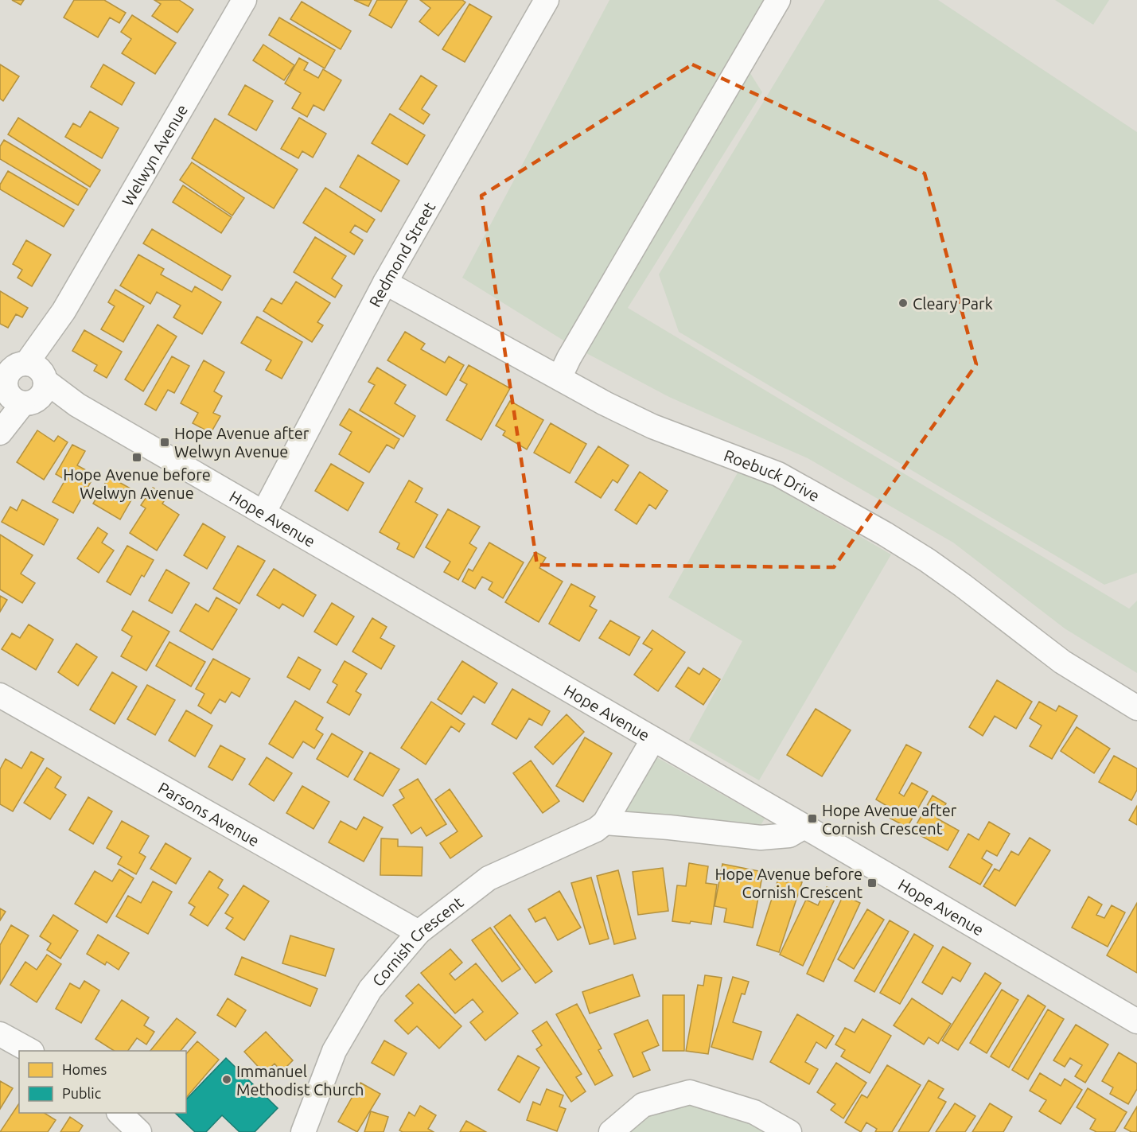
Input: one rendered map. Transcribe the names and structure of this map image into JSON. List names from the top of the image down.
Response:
{
  "streets": {
    "street": [
      "Welwyn Avenue",
      "Redmond Street",
      "Roebuck Drive",
      "Hope Avenue",
      "Parsons Avenue",
      "Cornish Crescent"
    ]
  },
  "crossings": [
    ["Welwyn Avenue", "Hope Avenue"],
    ["Redmond Street", "Roebuck Drive"],
    ["Redmond Street", "Hope Avenue"],
    ["Hope Avenue", "Cornish Crescent"],
    ["Parsons Avenue", "Cornish Crescent"]
  ],
  "places": {
    "other": ["Cleary Park", "Immanuel Methodist Church"],
    "transit": [
      "Hope Avenue after Welwyn Avenue",
      "Hope Avenue before Welwyn Avenue",
      "Hope Avenue after Cornish Crescent",
      "Hope Avenue before Cornish Crescent"
    ]
  },
  "legend": ["Homes", "Public"]
}
